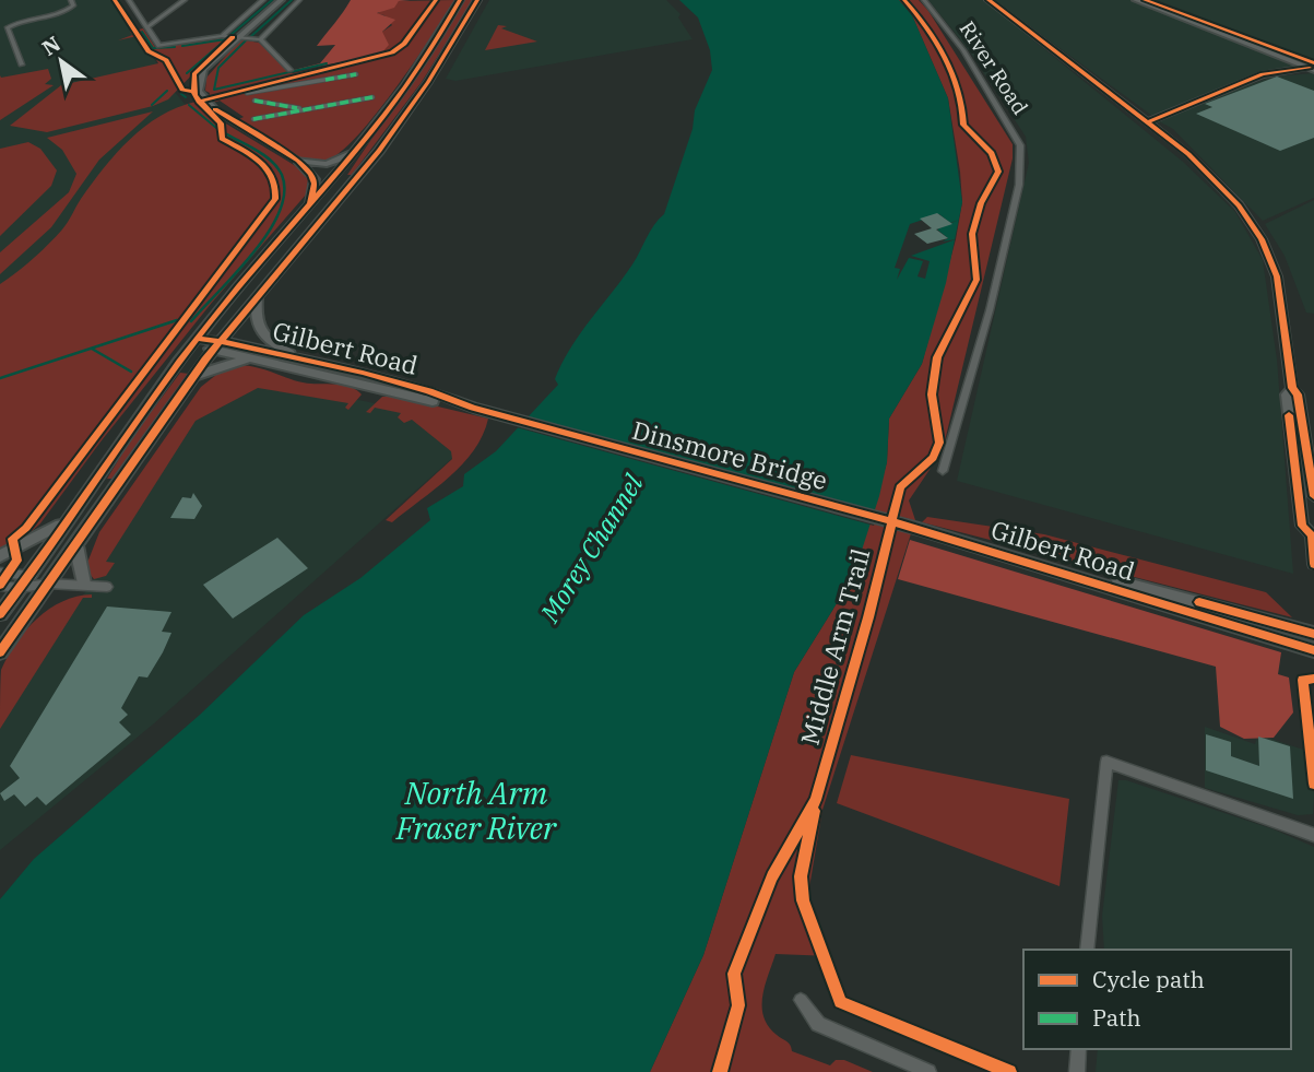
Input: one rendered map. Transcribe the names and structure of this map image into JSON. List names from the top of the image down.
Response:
{
  "streets": {
    "main road": ["Gilbert Road", "Dinsmore Bridge"],
    "street": ["River Road"],
    "cycle path": ["Middle Arm Trail"]
  },
  "crossings": [
    ["Gilbert Road", "Dinsmore Bridge"]
  ],
  "water": ["Morey Channel", "North Arm Fraser River"],
  "legend": ["Cycle path", "Path"],
  "north": "top left"
}
